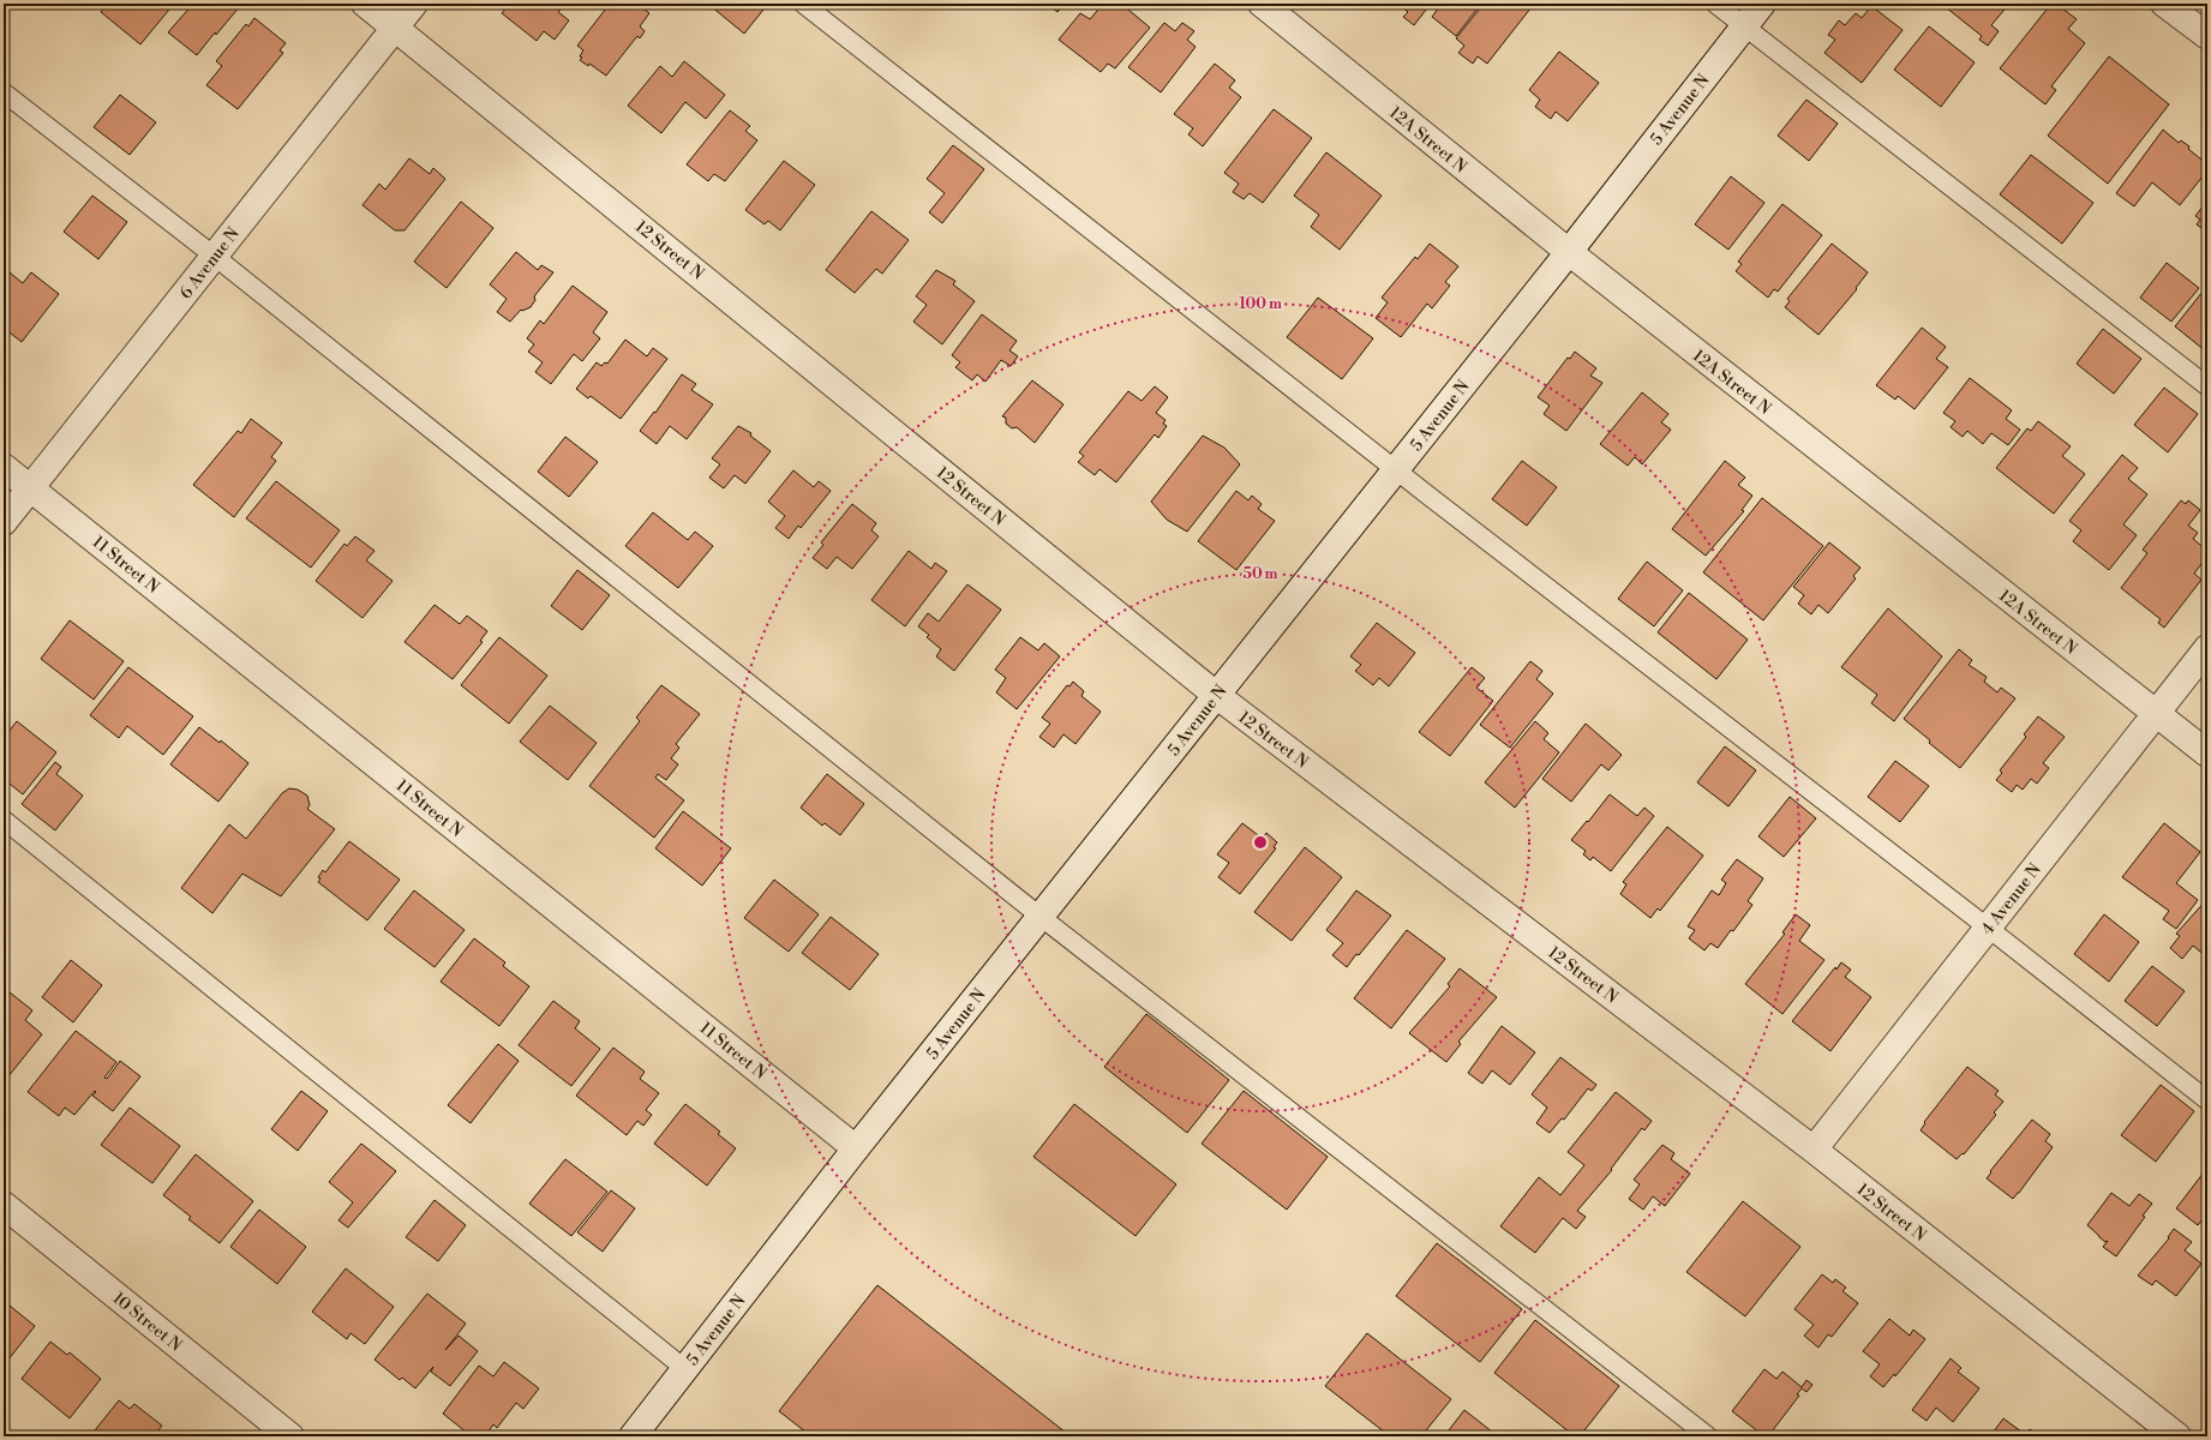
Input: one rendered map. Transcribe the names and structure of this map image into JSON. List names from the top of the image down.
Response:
{
  "streets": {
    "street": [
      "5 Avenue N",
      "12A Street N",
      "12 Street N",
      "6 Avenue N",
      "11 Street N",
      "4 Avenue N",
      "10 Street N"
    ]
  },
  "crossings": [
    ["5 Avenue N", "12A Street N"],
    ["5 Avenue N", "12 Street N"],
    ["5 Avenue N", "11 Street N"],
    ["12A Street N", "4 Avenue N"],
    ["12 Street N", "6 Avenue N"],
    ["12 Street N", "4 Avenue N"],
    ["6 Avenue N", "11 Street N"]
  ],
  "rings": ["100 m", "50 m"]
}
